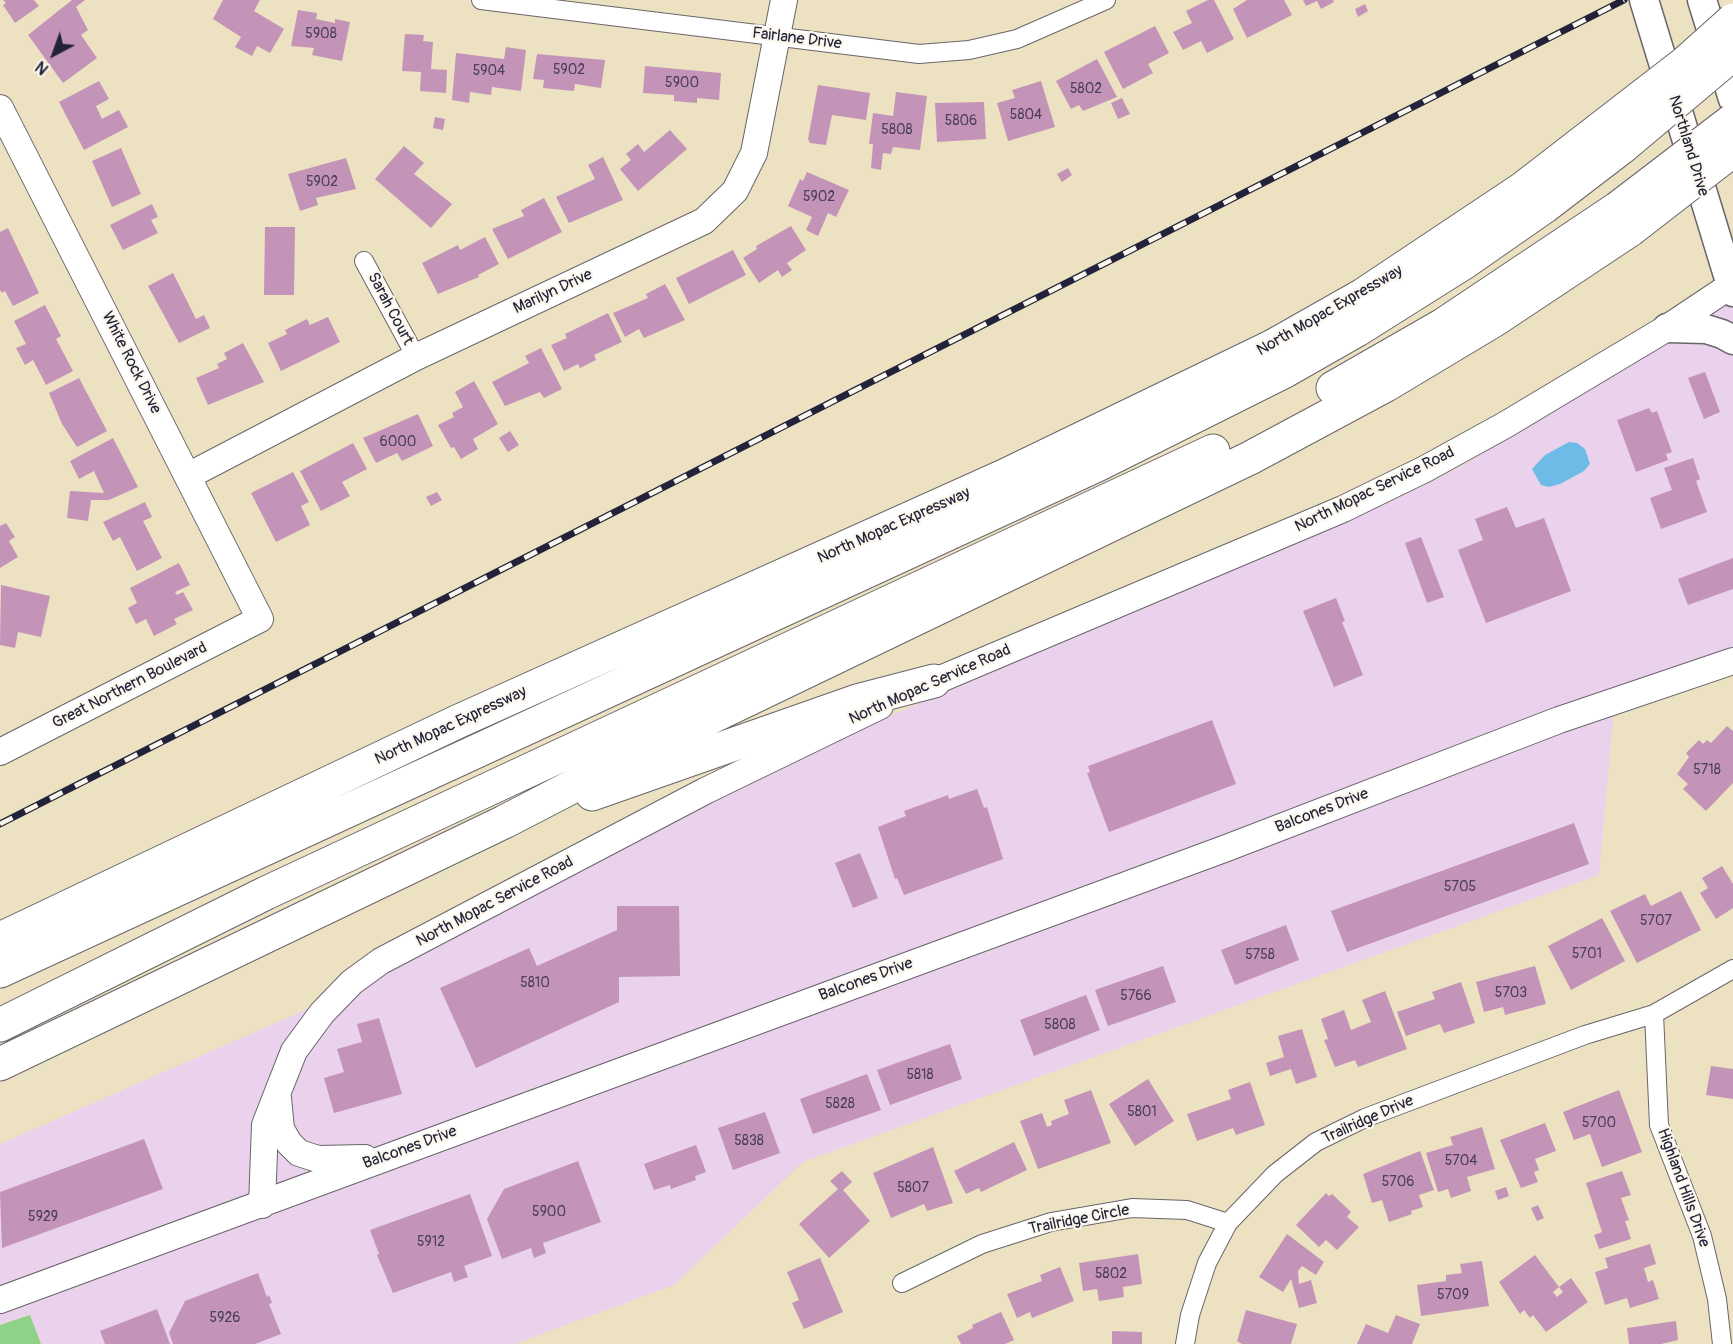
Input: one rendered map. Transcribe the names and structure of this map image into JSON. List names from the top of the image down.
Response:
{
  "streets": {
    "highway": ["North Mopac Expressway"],
    "main road": ["Northland Drive"],
    "street": [
      "Fairlane Drive",
      "Marilyn Drive",
      "Sarah Court",
      "White Rock Drive",
      "North Mopac Service Road",
      "Great Northern Boulevard",
      "Balcones Drive",
      "Trailridge Drive",
      "Highland Hills Drive",
      "Trailridge Circle"
    ]
  },
  "crossings": [
    ["Fairlane Drive", "Marilyn Drive"],
    ["Northland Drive", "North Mopac Service Road"],
    ["Marilyn Drive", "Sarah Court"],
    ["Marilyn Drive", "White Rock Drive"],
    ["White Rock Drive", "Great Northern Boulevard"],
    ["North Mopac Service Road", "Balcones Drive"],
    ["Trailridge Drive", "Highland Hills Drive"],
    ["Trailridge Drive", "Trailridge Circle"]
  ],
  "house_numbers": [
    "5908",
    "5902",
    "5904",
    "5900",
    "5802",
    "5804",
    "5806",
    "5808",
    "5902",
    "5902",
    "6000",
    "5718",
    "5705",
    "5707",
    "5701",
    "5758",
    "5810",
    "5703",
    "5766",
    "5808",
    "5818",
    "5828",
    "5801",
    "5700",
    "5838",
    "5704",
    "5706",
    "5807",
    "5900",
    "5929",
    "5912",
    "5802",
    "5709",
    "5926"
  ],
  "north": "bottom left"
}
